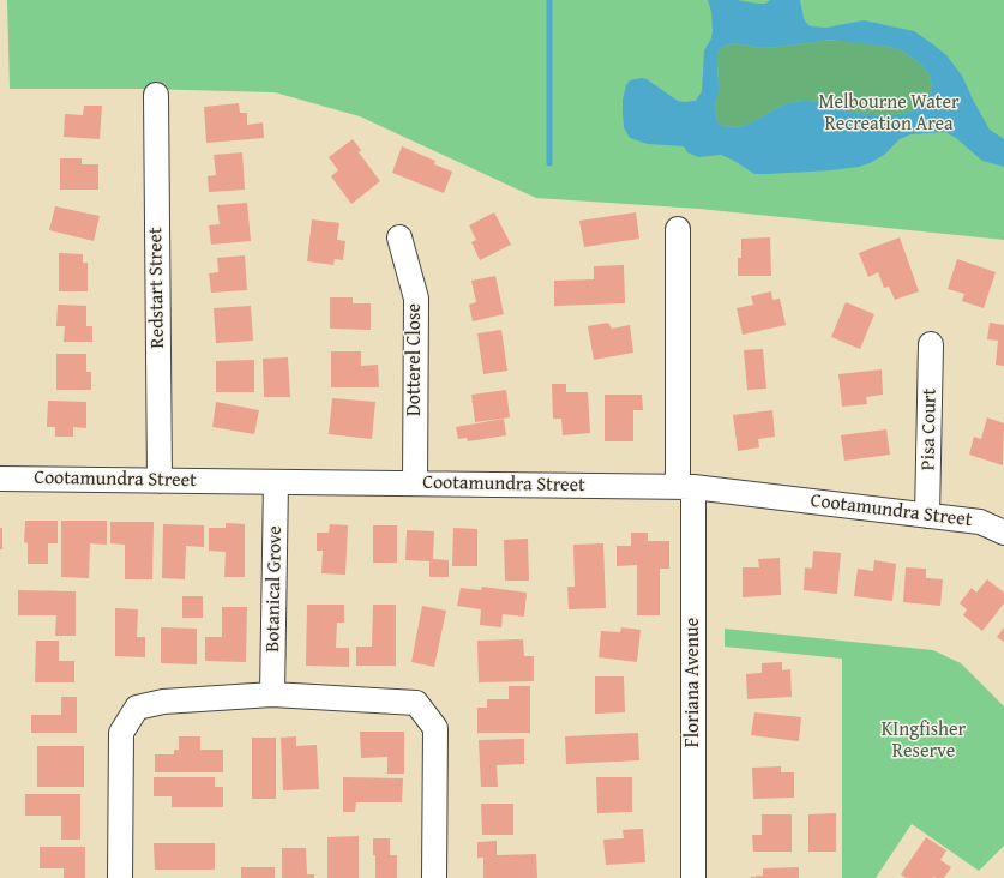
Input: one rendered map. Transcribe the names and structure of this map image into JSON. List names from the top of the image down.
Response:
{
  "streets": {
    "street": [
      "Redstart Street",
      "Dotterel Close",
      "Pisa Court",
      "Cootamundra Street",
      "Botanical Grove",
      "Floriana Avenue"
    ]
  },
  "crossings": [
    ["Redstart Street", "Cootamundra Street"],
    ["Dotterel Close", "Cootamundra Street"],
    ["Pisa Court", "Cootamundra Street"],
    ["Cootamundra Street", "Botanical Grove"],
    ["Cootamundra Street", "Floriana Avenue"]
  ],
  "parks": ["Melbourne Water Recreation Area", "KIngfisher Reserve"]
}
